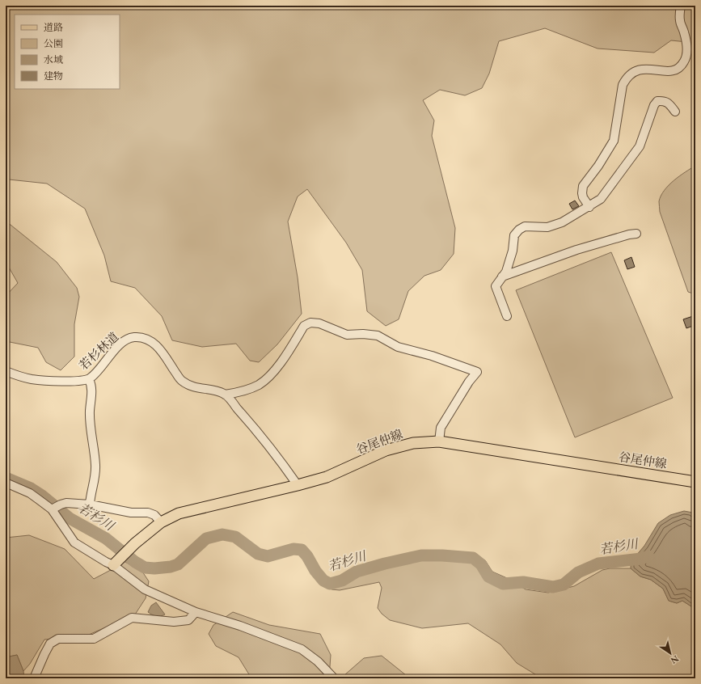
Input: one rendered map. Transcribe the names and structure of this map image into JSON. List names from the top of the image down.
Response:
{
  "streets": {
    "main road": ["谷尾仲線"],
    "street": ["若杉林道"]
  },
  "water": ["若杉川"],
  "legend": [
    "道路",
    "公園",
    "水域",
    "建物"
  ],
  "north": "bottom right"
}
